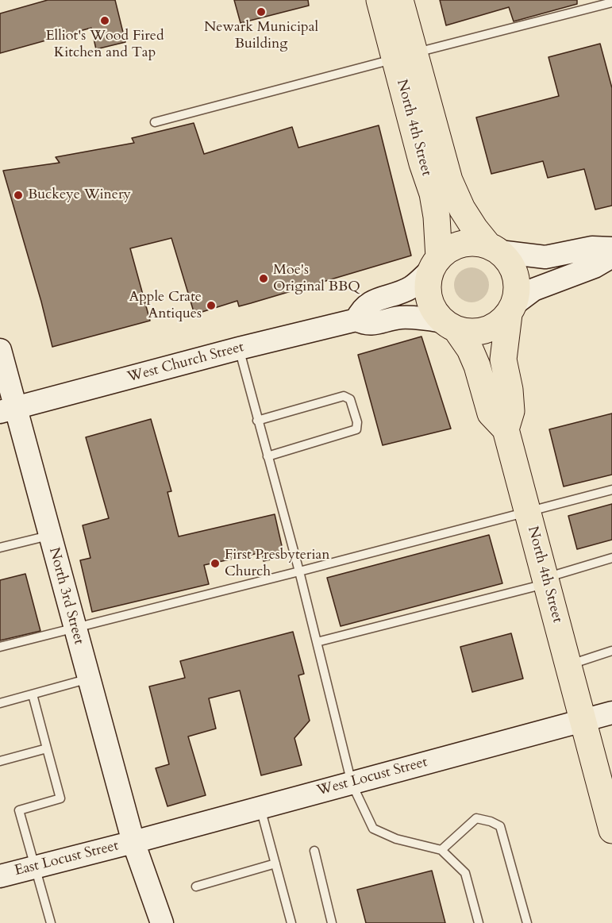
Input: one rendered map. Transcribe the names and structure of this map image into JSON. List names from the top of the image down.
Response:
{
  "streets": {
    "main road": ["North 4th Street"],
    "street": [
      "West Church Street",
      "North 3rd Street",
      "West Locust Street",
      "East Locust Street"
    ]
  },
  "crossings": [
    ["North 4th Street", "West Church Street"],
    ["North 4th Street", "West Locust Street"],
    ["West Church Street", "North 3rd Street"],
    ["North 3rd Street", "West Locust Street"],
    ["North 3rd Street", "East Locust Street"],
    ["West Locust Street", "East Locust Street"]
  ],
  "places": [
    "Newark Municipal Building",
    "Elliot's Wood Fired Kitchen and Tap",
    "Buckeye Winery",
    "Moe's Original BBQ",
    "Apple Crate Antiques",
    "First Presbyterian Church"
  ]
}
